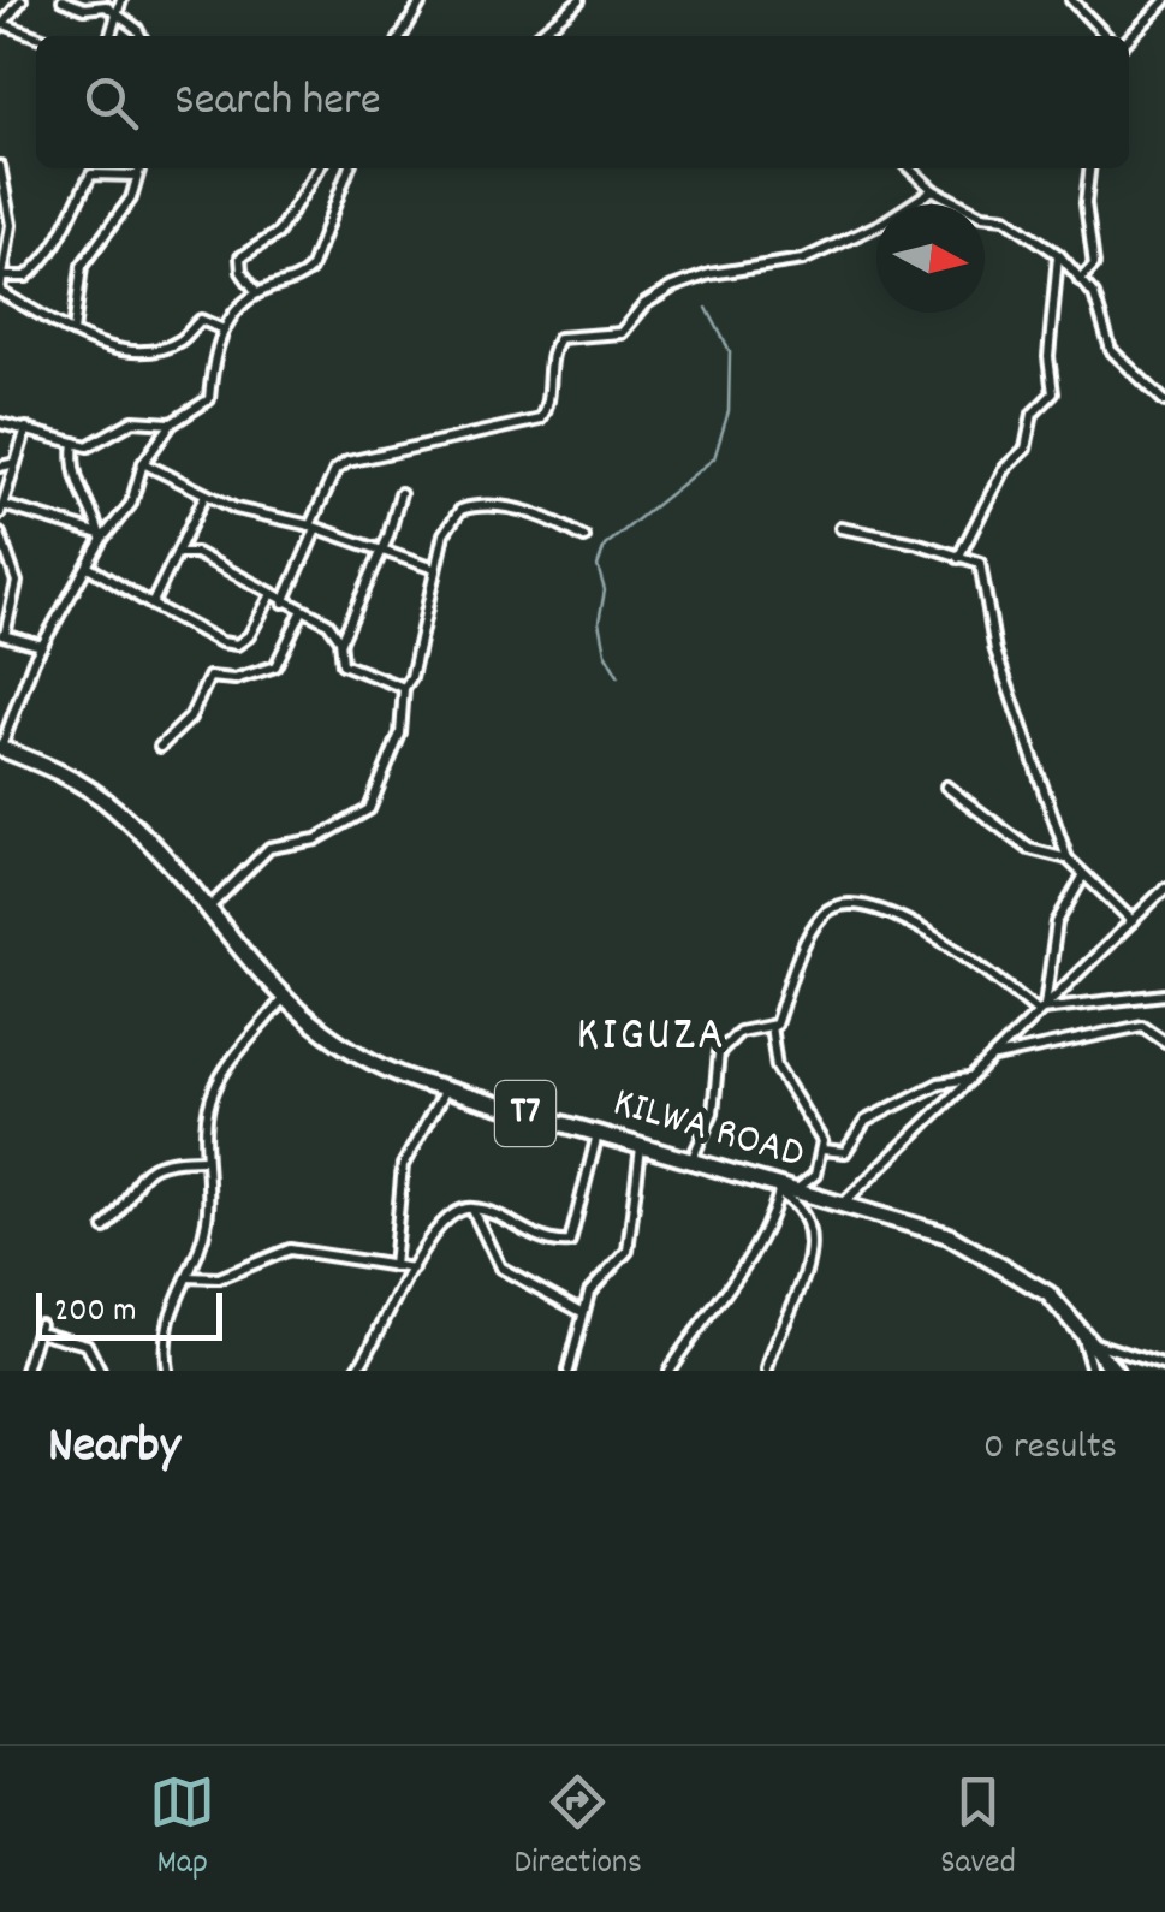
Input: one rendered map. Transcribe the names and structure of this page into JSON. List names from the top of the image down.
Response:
{
  "streets": {
    "highway": ["T7", "KILWA ROAD"]
  },
  "districts": ["KIGUZA"],
  "scale_bar": "200 m",
  "north": "right",
  "page": {
    "search": "Search here",
    "scale": "200 m",
    "heading": ["Nearby", "0 results"],
    "nav": ["Map", "Directions", "Saved"]
  }
}
